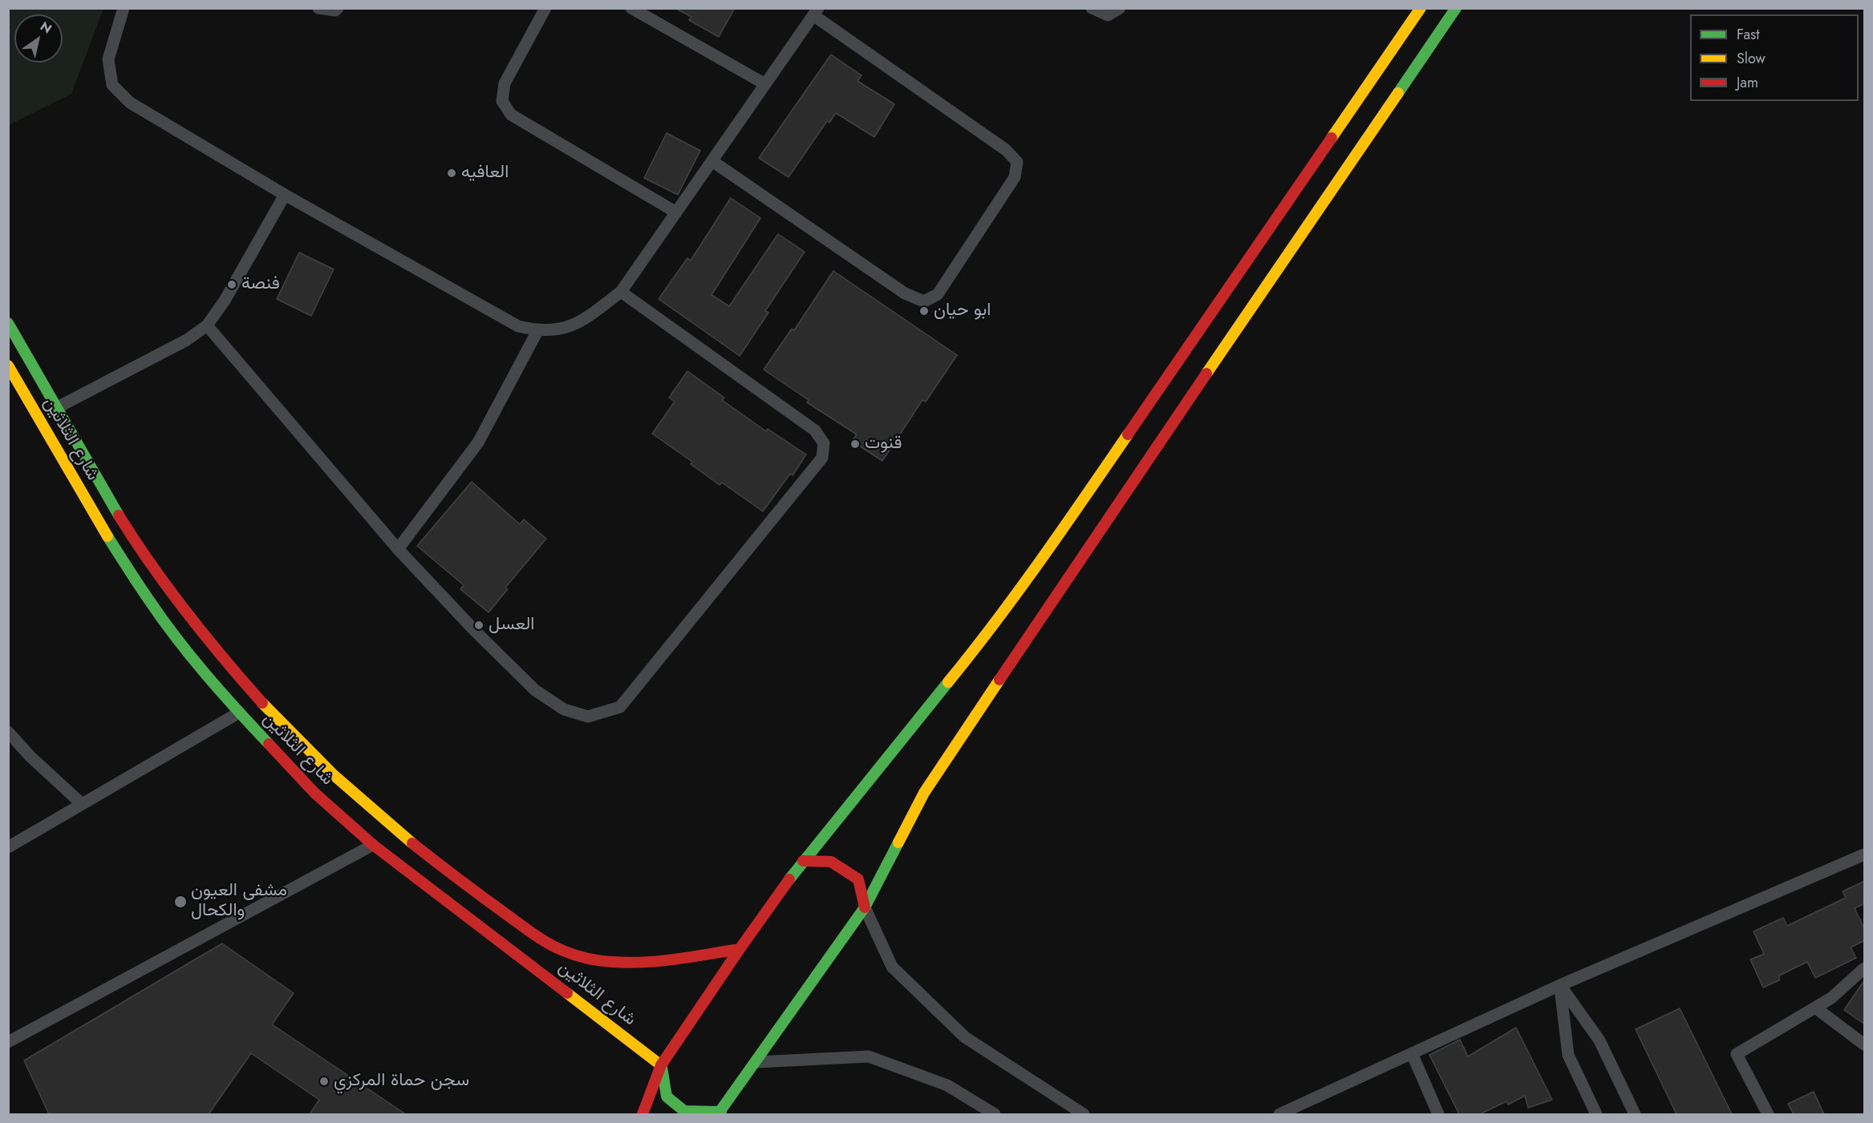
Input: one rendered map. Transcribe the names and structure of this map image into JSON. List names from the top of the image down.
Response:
{
  "streets": {
    "main road": ["شارع الثلاثين"]
  },
  "places": [
    "العافيه",
    "فنصة",
    "ابو حيان",
    "قنوت",
    "العسل",
    "مشفى العيون والكحال",
    "سجن حماة المركزي"
  ],
  "legend": ["Fast", "Slow", "Jam"],
  "north": "top right"
}
